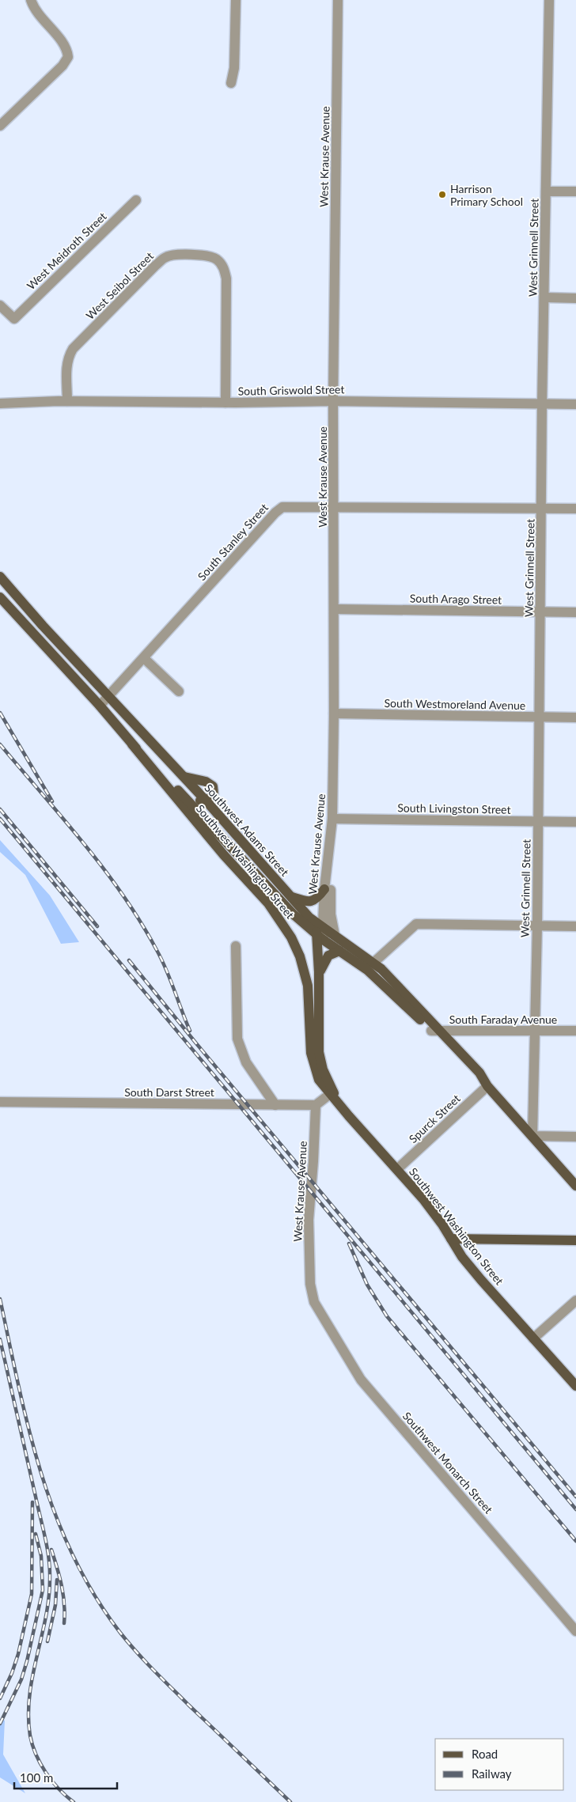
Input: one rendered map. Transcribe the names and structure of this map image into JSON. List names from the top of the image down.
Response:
{
  "streets": {
    "main road": ["Southwest Adams Street", "Southwest Washington Street"],
    "street": [
      "West Krause Avenue",
      "West Grinnell Street",
      "West Meidroth Street",
      "West Seibol Street",
      "South Griswold Street",
      "South Stanley Street",
      "South Arago Street",
      "South Westmoreland Avenue",
      "South Livingston Street",
      "South Faraday Avenue",
      "South Darst Street",
      "Spurck Street",
      "Southwest Monarch Street"
    ]
  },
  "crossings": [
    ["West Krause Avenue", "South Griswold Street"],
    ["West Krause Avenue", "South Stanley Street"],
    ["West Krause Avenue", "South Arago Street"],
    ["West Krause Avenue", "South Westmoreland Avenue"],
    ["West Krause Avenue", "South Livingston Street"],
    ["West Krause Avenue", "Southwest Washington Street"],
    ["West Krause Avenue", "South Darst Street"],
    ["West Krause Avenue", "Southwest Monarch Street"],
    ["West Grinnell Street", "South Griswold Street"],
    ["West Grinnell Street", "South Stanley Street"],
    ["West Grinnell Street", "South Arago Street"],
    ["West Grinnell Street", "South Westmoreland Avenue"],
    ["West Grinnell Street", "South Livingston Street"],
    ["West Grinnell Street", "South Faraday Avenue"],
    ["West Seibol Street", "South Griswold Street"],
    ["South Stanley Street", "Southwest Adams Street"],
    ["Southwest Adams Street", "Southwest Washington Street"],
    ["Southwest Washington Street", "Spurck Street"]
  ],
  "places": ["Harrison Primary School"],
  "legend": ["Road", "Railway"],
  "scale_bar": "100 m"
}
